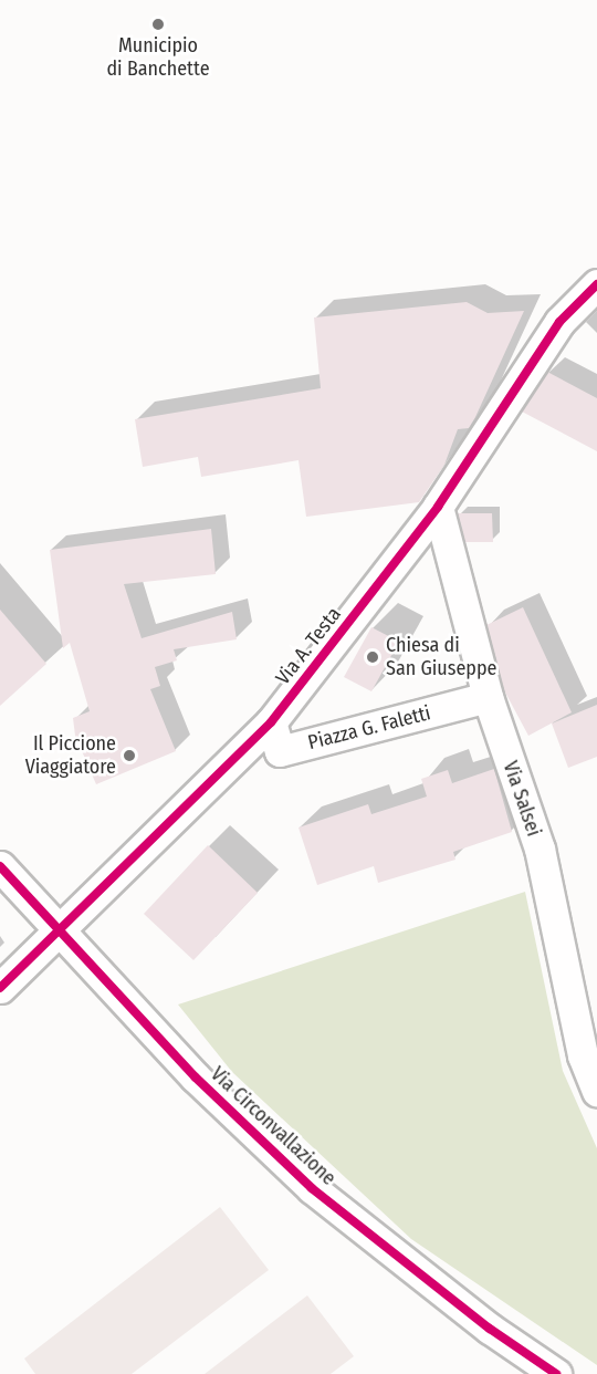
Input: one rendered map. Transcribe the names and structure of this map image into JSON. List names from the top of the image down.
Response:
{
  "streets": {
    "street": [
      "Via A. Testa",
      "Piazza G. Faletti",
      "Via Salsei",
      "Via Circonvallazione"
    ]
  },
  "crossings": [
    ["Via A. Testa", "Piazza G. Faletti"],
    ["Via A. Testa", "Via Salsei"],
    ["Via A. Testa", "Via Circonvallazione"],
    ["Piazza G. Faletti", "Via Salsei"]
  ],
  "places": ["Municipio di Banchette", "Chiesa di San Giuseppe", "Il Piccione Viaggiatore"]
}
